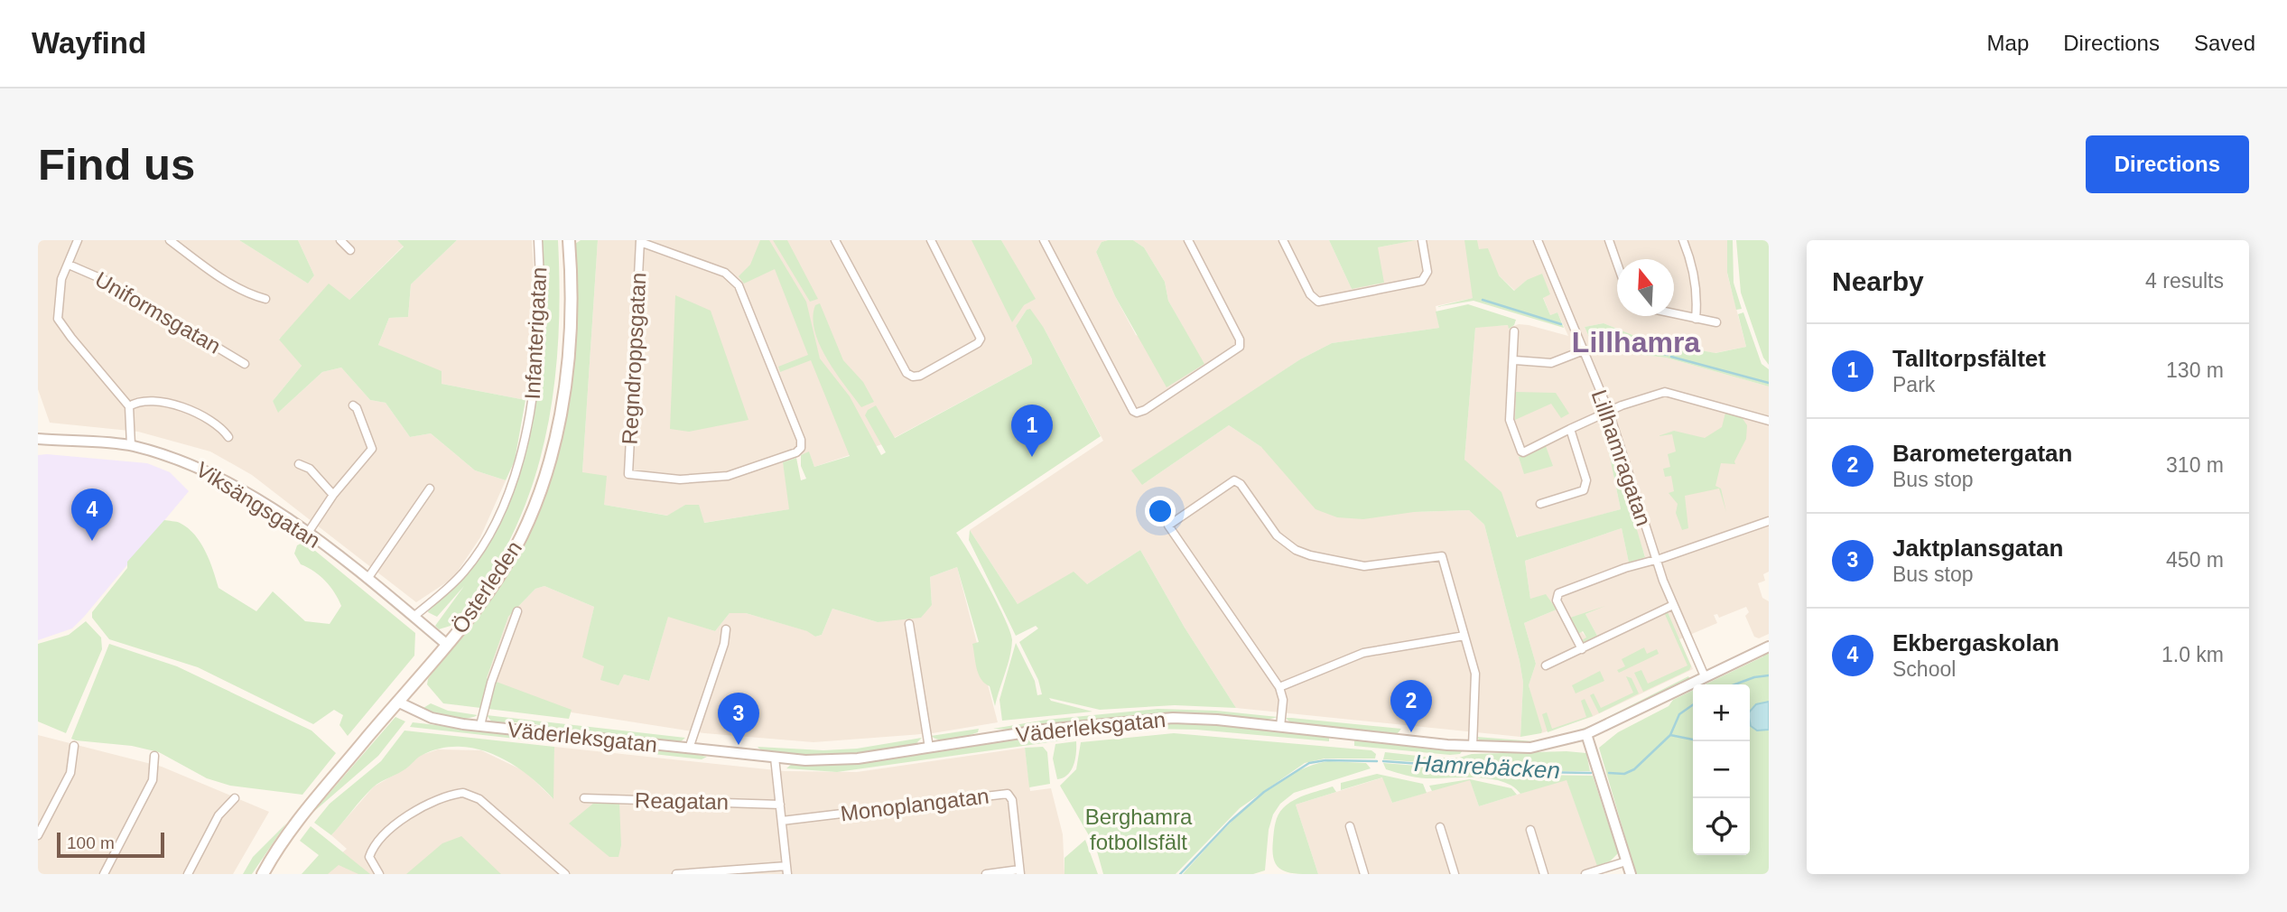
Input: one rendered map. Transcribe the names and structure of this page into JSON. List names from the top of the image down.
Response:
{
  "streets": {
    "main road": ["Österleden"],
    "street": [
      "Uniformsgatan",
      "Infanterigatan",
      "Regndroppsgatan",
      "Lillhamragatan",
      "Viksängsgatan",
      "Väderleksgatan",
      "Reagatan",
      "Monoplangatan"
    ]
  },
  "crossings": [
    ["Infanterigatan", "Viksängsgatan"],
    ["Lillhamragatan", "Väderleksgatan"],
    ["Viksängsgatan", "Österleden"],
    ["Österleden", "Väderleksgatan"]
  ],
  "districts": ["Lillhamra"],
  "water": ["Hamrebäcken"],
  "parks": ["Berghamra fotbollsfält"],
  "scale_bar": "100 m",
  "north": "top",
  "page": {
    "header": "Wayfind",
    "nav": ["Map", "Directions", "Saved"],
    "buttons": "Directions",
    "title": "Find us",
    "heading": ["Nearby", "4 results"],
    "list": [
      {
        "mark": "1",
        "name": "Talltorpsfältet",
        "note": "Park",
        "value": "130 m"
      },
      {
        "mark": "2",
        "name": "Barometergatan",
        "note": "Bus stop",
        "value": "310 m"
      },
      {
        "mark": "3",
        "name": "Jaktplansgatan",
        "note": "Bus stop",
        "value": "450 m"
      },
      {
        "mark": "4",
        "name": "Ekbergaskolan",
        "note": "School",
        "value": "1.0 km"
      }
    ],
    "pins": [
      "1",
      "4",
      "2",
      "3"
    ],
    "map_buttons": ["+", "−"],
    "scale": "100 m"
  }
}
